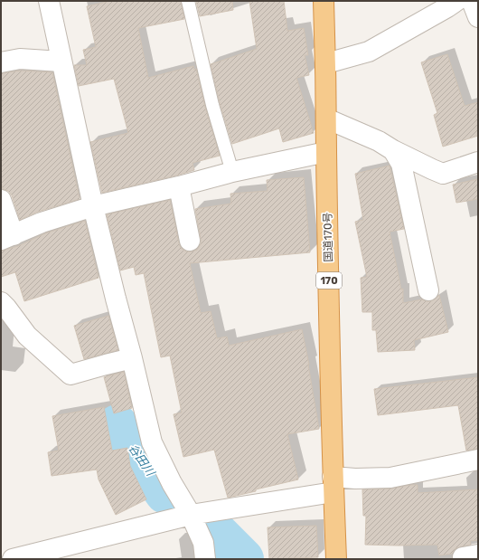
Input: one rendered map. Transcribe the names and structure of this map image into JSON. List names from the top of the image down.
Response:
{
  "streets": {
    "highway": ["国道170号", "170"]
  },
  "water": ["谷田川"]
}
